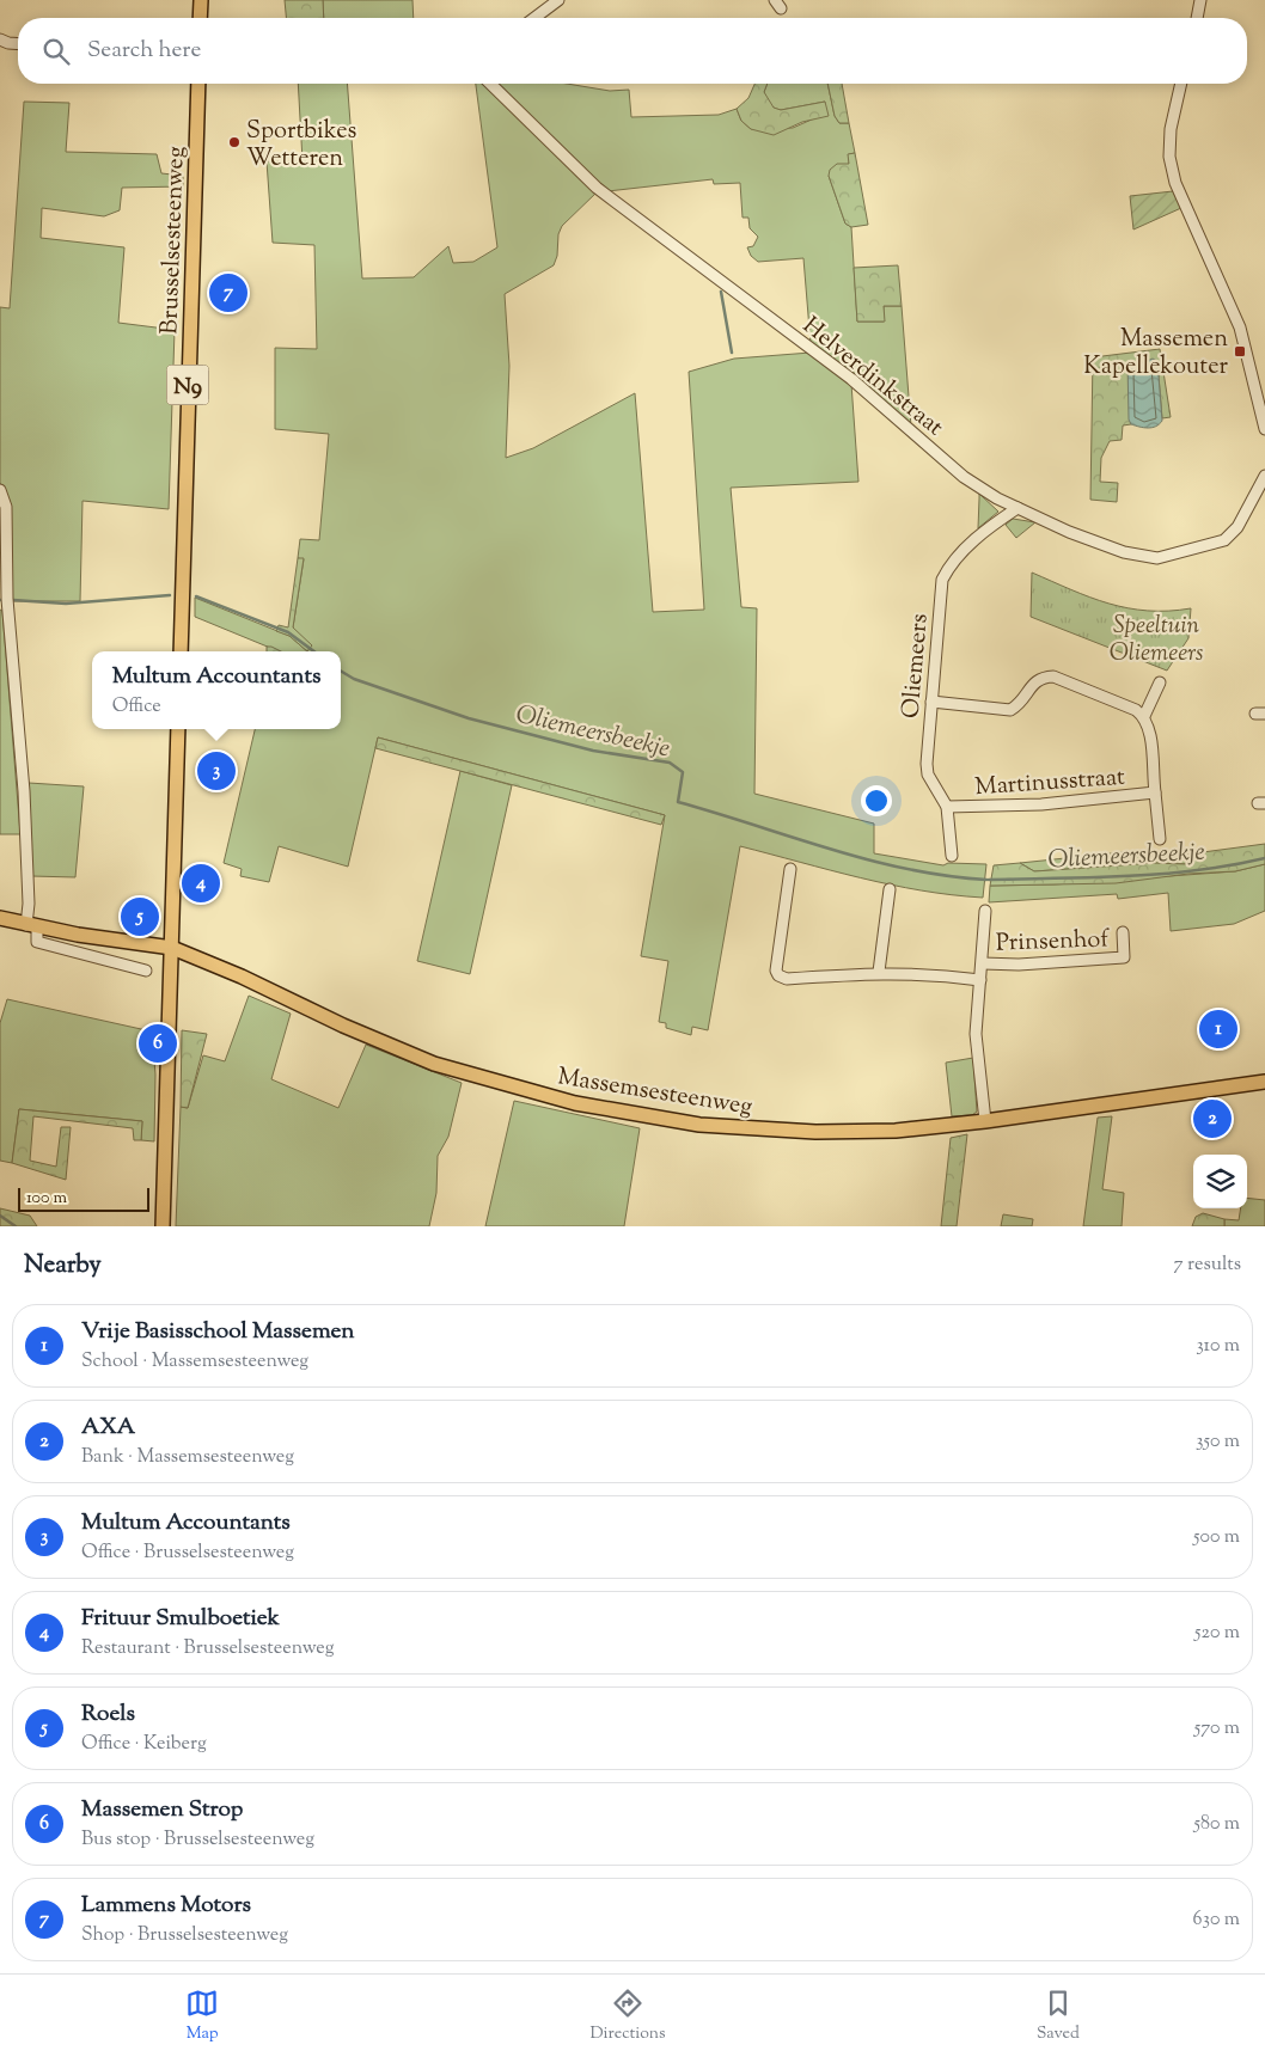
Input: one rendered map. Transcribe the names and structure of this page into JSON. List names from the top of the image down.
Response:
{
  "streets": {
    "main road": ["Brusselsesteenweg", "N9", "Massemsesteenweg"],
    "street": [
      "Helverdinkstraat",
      "Oliemeers",
      "Martinusstraat",
      "Prinsenhof"
    ]
  },
  "crossings": [
    ["Helverdinkstraat", "Oliemeers"],
    ["Oliemeers", "Martinusstraat"],
    ["Prinsenhof", "Massemsesteenweg"]
  ],
  "water": ["Oliemeersbeekje"],
  "parks": ["Speeltuin Oliemeers"],
  "places": {
    "other": ["Sportbikes Wetteren"],
    "transit": ["Massemen Kapellekouter"]
  },
  "scale_bar": "100 m",
  "page": {
    "search": "Search here",
    "pins": [
      "7",
      "3",
      "4",
      "5",
      "1",
      "6",
      "2"
    ],
    "popup": ["Multum Accountants", "Office"],
    "scale": "100 m",
    "heading": ["Nearby", "7 results"],
    "list": [
      {
        "mark": "1",
        "name": "Vrije Basisschool Massemen",
        "note": "School · Massemsesteenweg",
        "value": "310 m"
      },
      {
        "mark": "2",
        "name": "AXA",
        "note": "Bank · Massemsesteenweg",
        "value": "350 m"
      },
      {
        "mark": "3",
        "name": "Multum Accountants",
        "note": "Office · Brusselsesteenweg",
        "value": "500 m"
      },
      {
        "mark": "4",
        "name": "Frituur Smulboetiek",
        "note": "Restaurant · Brusselsesteenweg",
        "value": "520 m"
      },
      {
        "mark": "5",
        "name": "Roels",
        "note": "Office · Keiberg",
        "value": "570 m"
      },
      {
        "mark": "6",
        "name": "Massemen Strop",
        "note": "Bus stop · Brusselsesteenweg",
        "value": "580 m"
      },
      {
        "mark": "7",
        "name": "Lammens Motors",
        "note": "Shop · Brusselsesteenweg",
        "value": "630 m"
      }
    ],
    "nav": ["Map", "Directions", "Saved"]
  }
}
